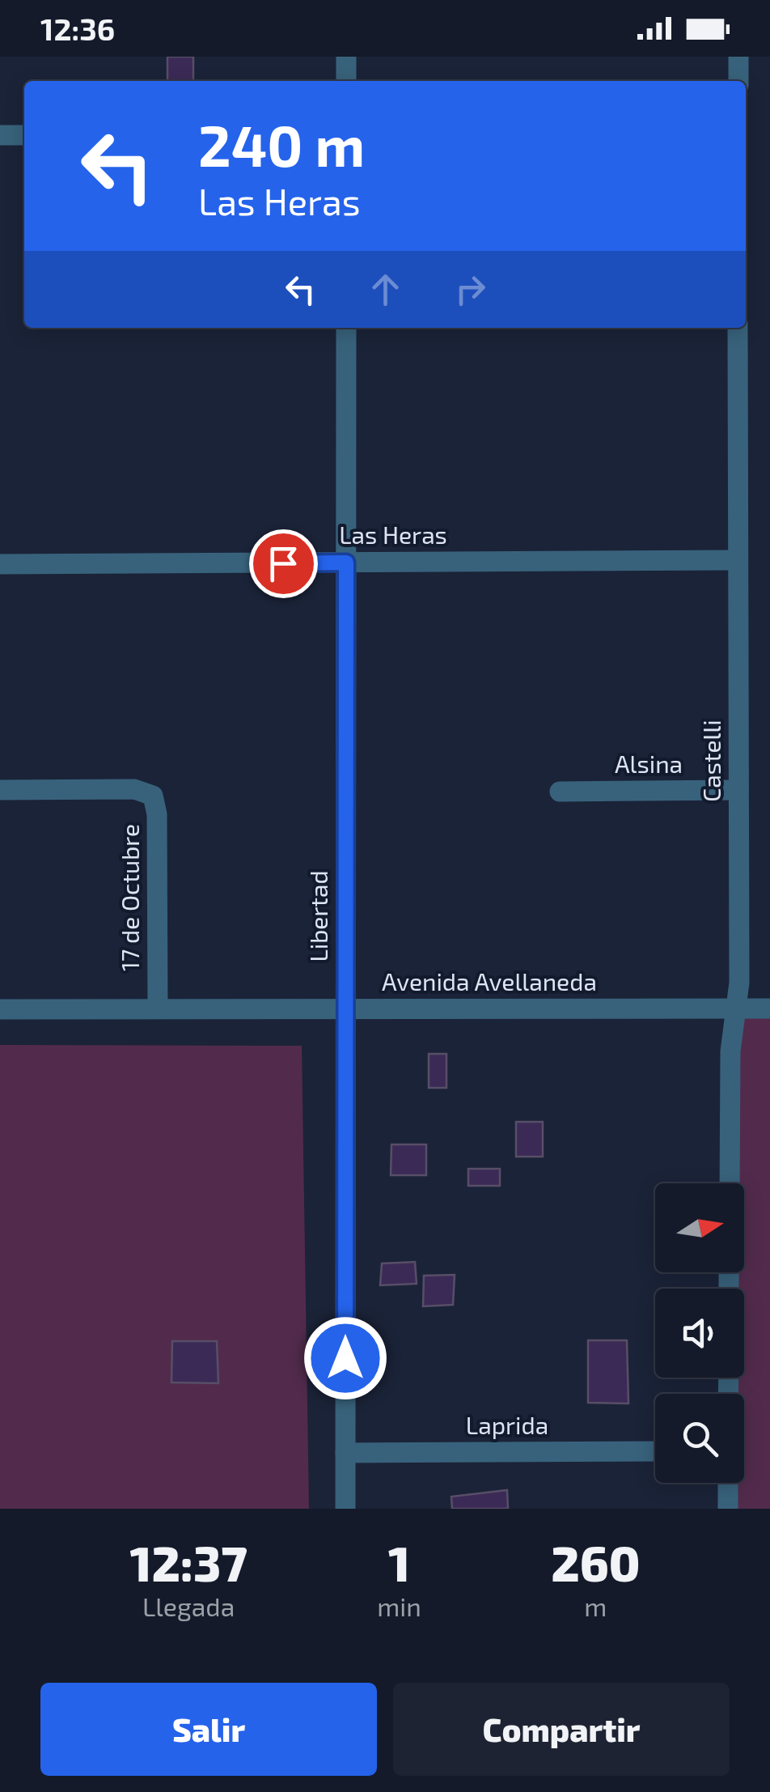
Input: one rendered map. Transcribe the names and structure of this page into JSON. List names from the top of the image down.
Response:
{
  "streets": {
    "street": [
      "Las Heras",
      "Castelli",
      "Alsina",
      "17 de Octubre",
      "Libertad",
      "Avenida Avellaneda",
      "Laprida"
    ]
  },
  "crossings": [
    ["Las Heras", "Castelli"],
    ["Las Heras", "Libertad"],
    ["Castelli", "Alsina"],
    ["Castelli", "Avenida Avellaneda"],
    ["17 de Octubre", "Avenida Avellaneda"],
    ["Libertad", "Avenida Avellaneda"],
    ["Libertad", "Laprida"]
  ],
  "north": "right",
  "page": {
    "status": "12:36",
    "turn": ["240 m", "Las Heras"],
    "eta": [
      "12:37",
      "Llegada",
      "1",
      "min",
      "260",
      "m"
    ],
    "buttons": ["Salir", "Compartir"]
  }
}
